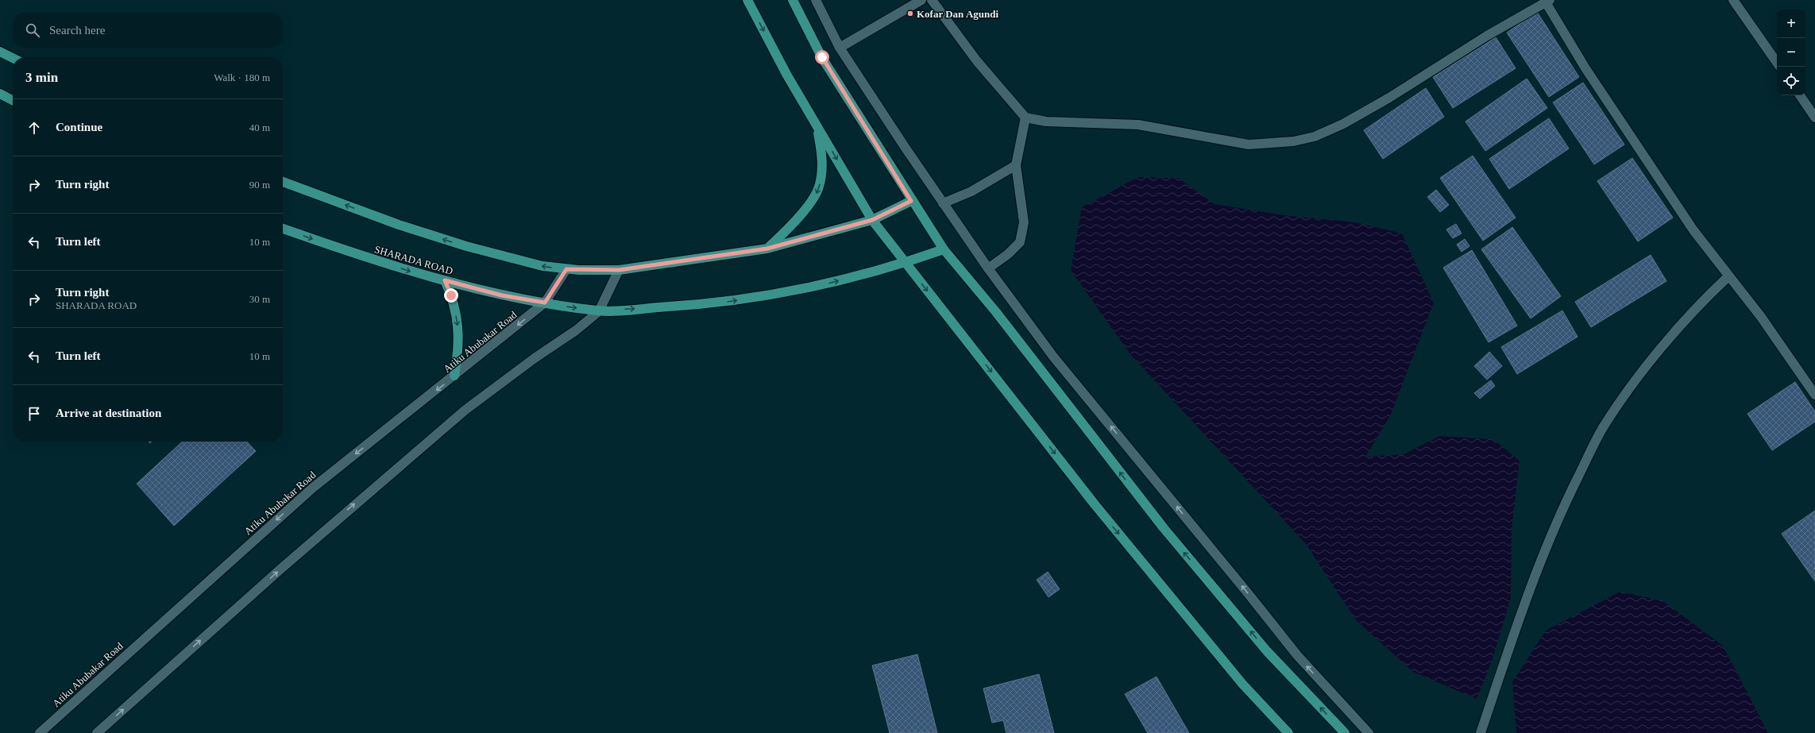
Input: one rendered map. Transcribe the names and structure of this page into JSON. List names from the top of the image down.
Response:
{
  "streets": {
    "main road": ["SHARADA ROAD"],
    "street": ["Atiku Abubakar Road"]
  },
  "crossings": [
    ["SHARADA ROAD", "Atiku Abubakar Road"]
  ],
  "places": ["Kofar Dan Agundi"],
  "page": {
    "map_buttons": ["+", "−"],
    "search": "Search here",
    "heading": ["3 min", "Walk · 180 m"],
    "list": [
      ["Continue", "40 m"],
      ["Turn right", "90 m"],
      ["Turn left", "10 m"],
      ["Turn right", "SHARADA ROAD", "30 m"],
      ["Turn left", "10 m"],
      "Arrive at destination"
    ]
  }
}
